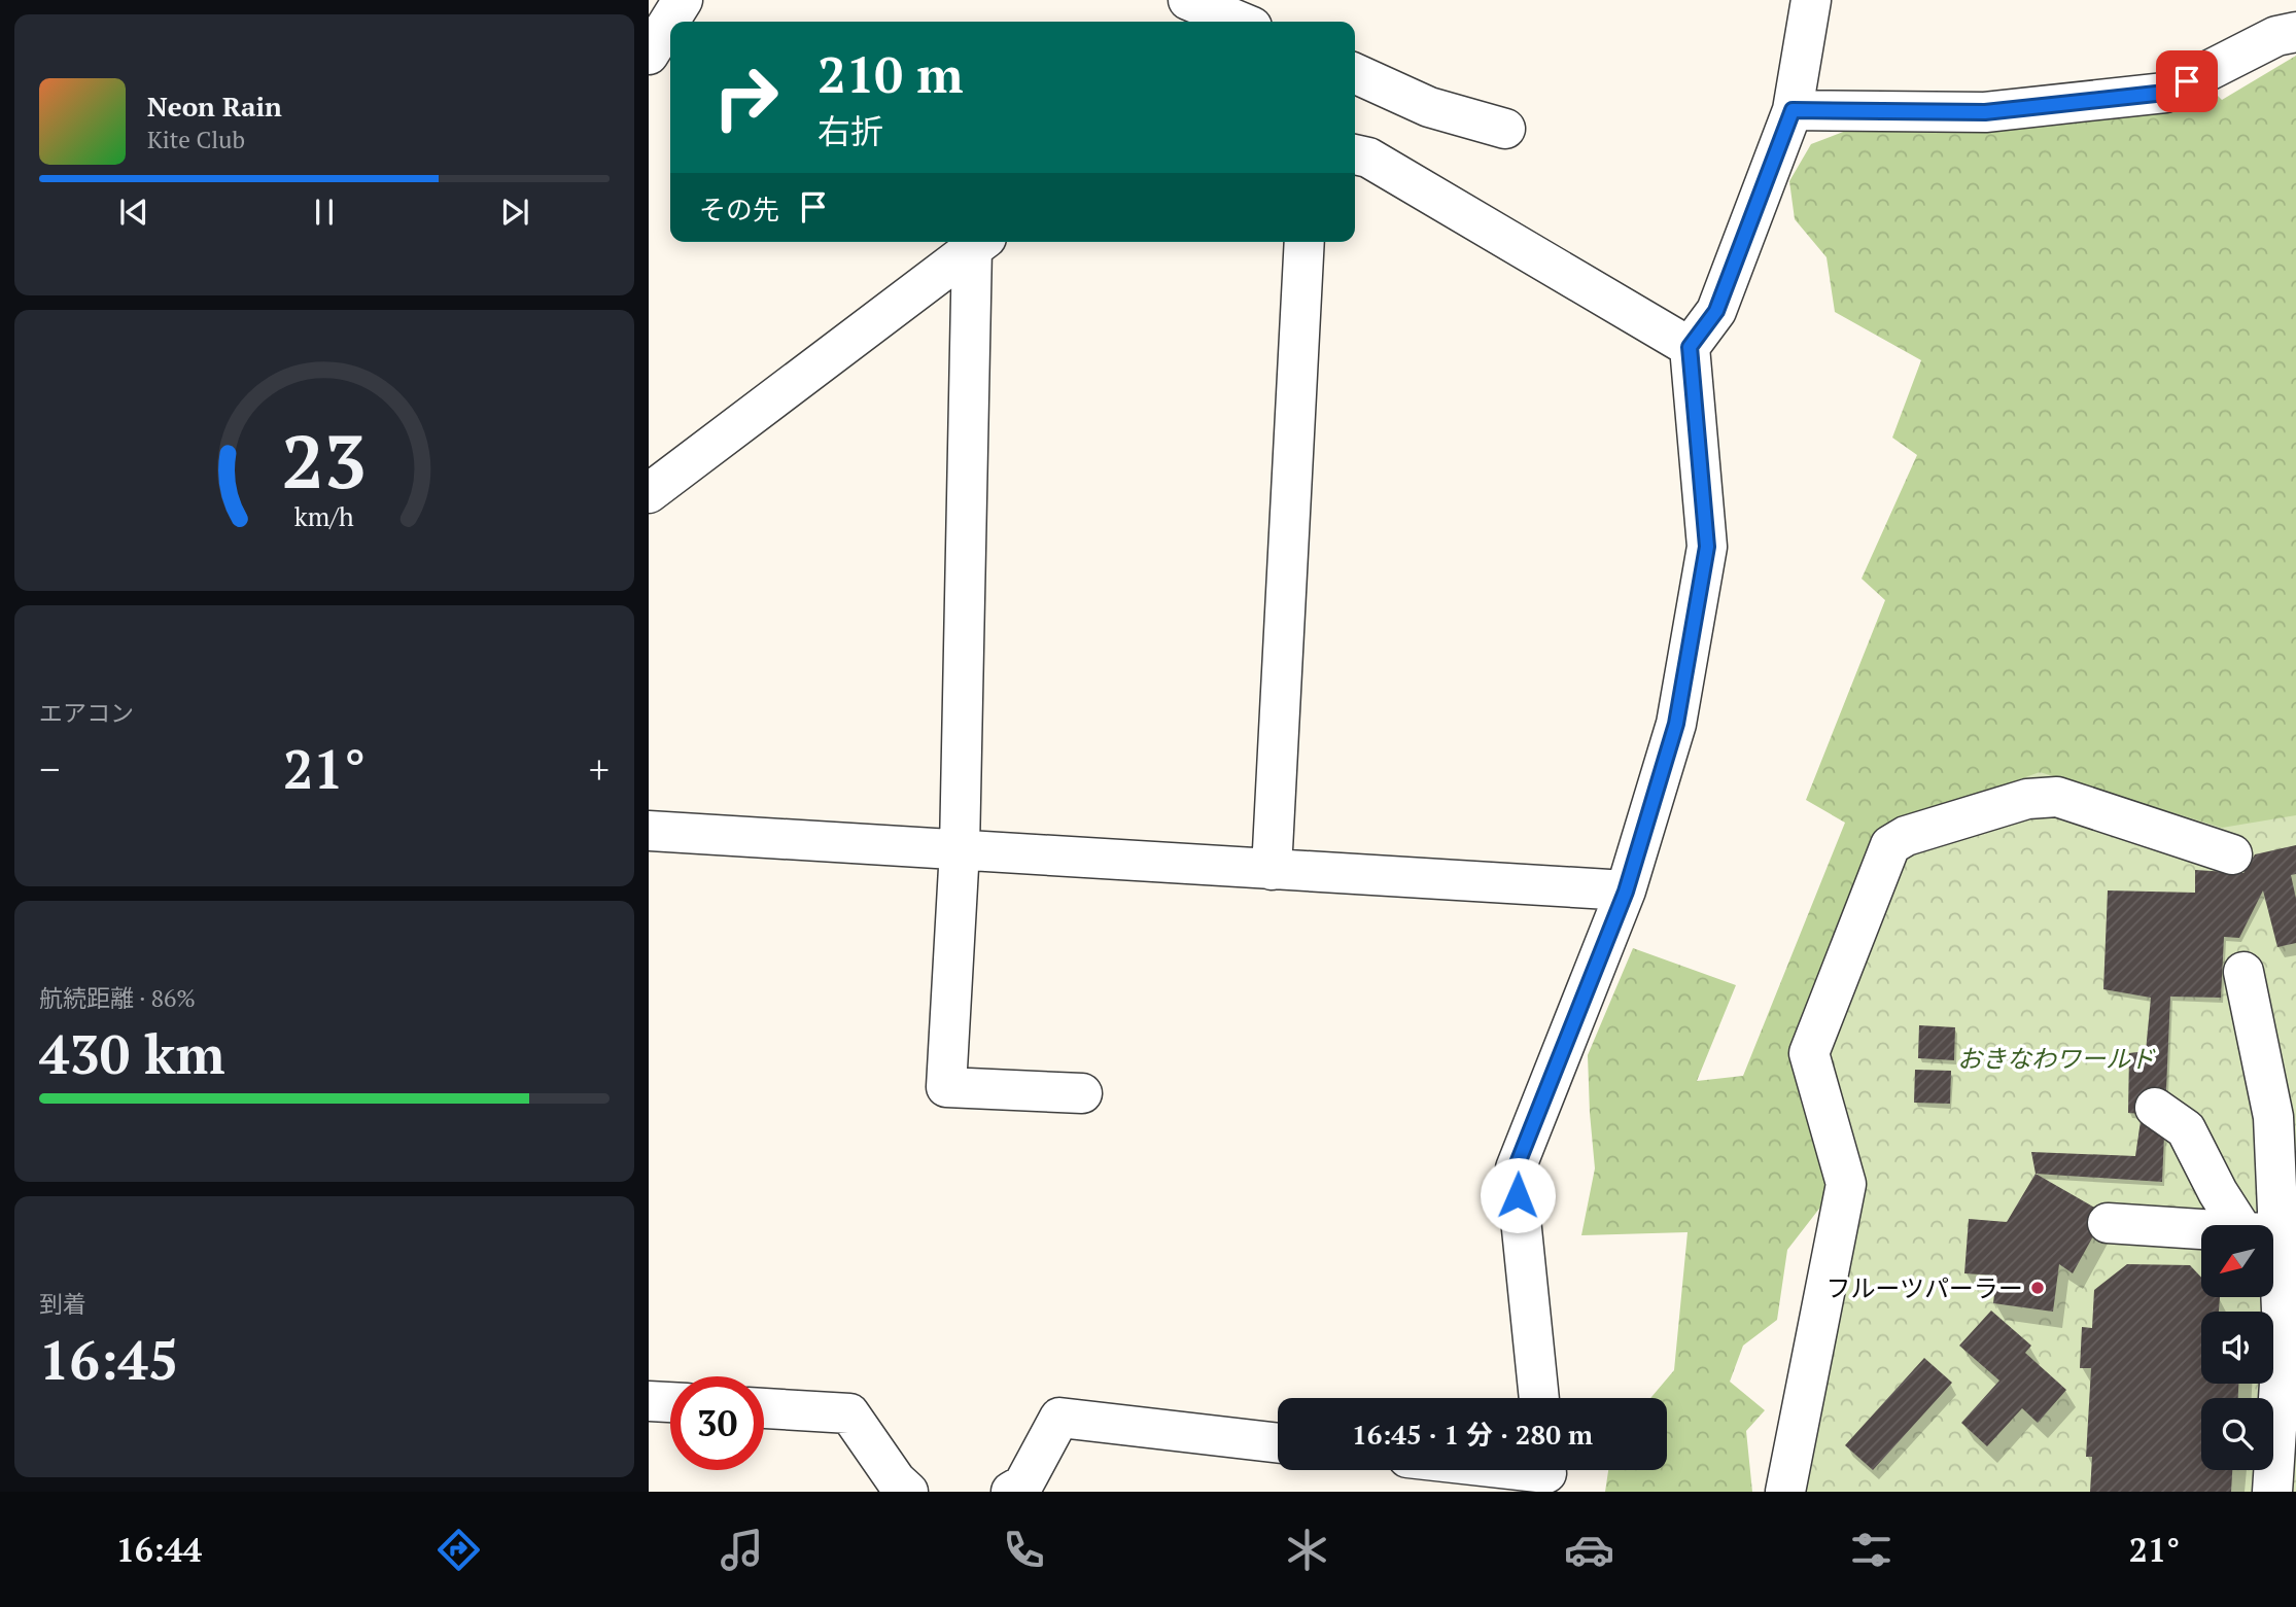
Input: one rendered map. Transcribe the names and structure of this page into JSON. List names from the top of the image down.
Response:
{
  "parks": ["おきなわワールド"],
  "places": ["フルーツパーラー"],
  "north": "bottom left",
  "page": {
    "turn": ["210 m", "右折"],
    "song": ["Neon Rain", "Kite Club"],
    "then": "その先",
    "tile": [
      "エアコン",
      ["航続距離 · 86%", "430 km"],
      ["到着", "16:45"]
    ],
    "heat": ["−", "21°", "+"],
    "limit": "30",
    "trip": "16:45 · 1 分 · 280 m",
    "tabs": ["16:44", "21°"],
    "gauge": ["23", "km/h"]
  }
}
